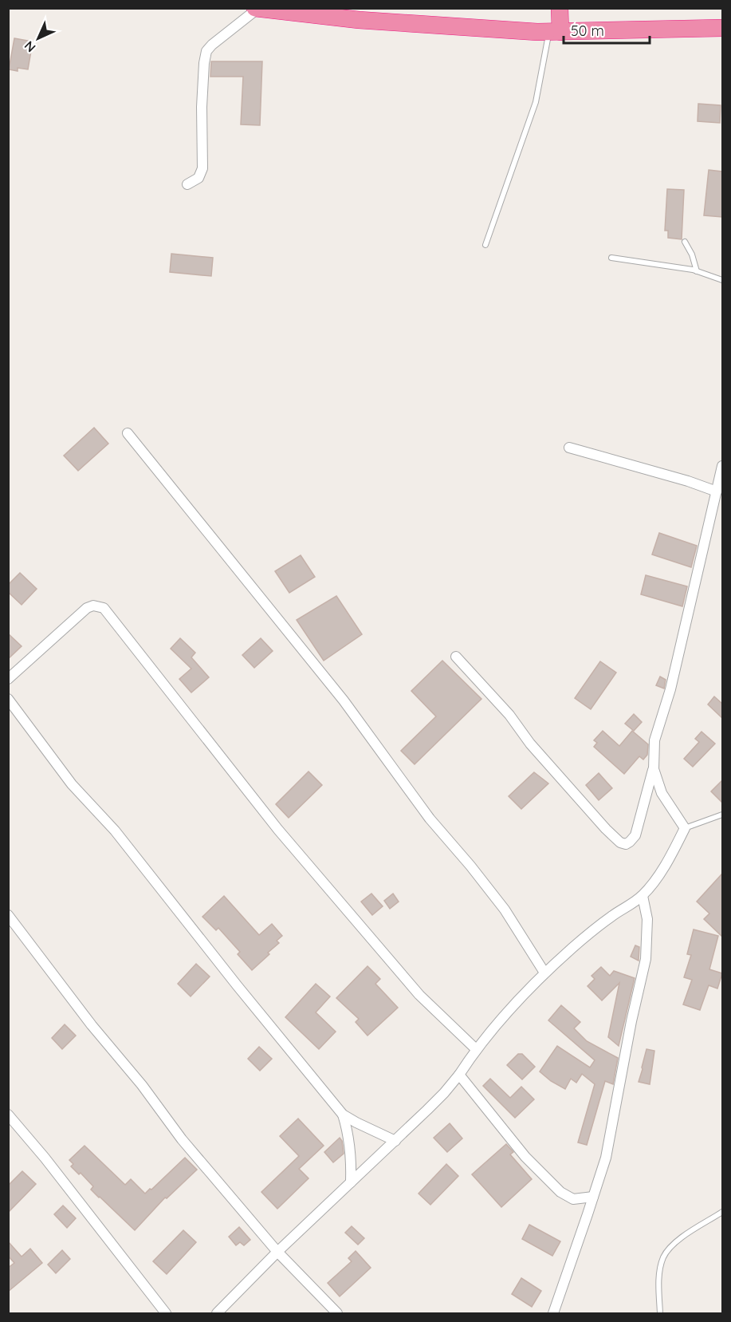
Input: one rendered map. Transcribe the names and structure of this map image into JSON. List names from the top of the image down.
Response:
{
  "scale_bar": "50 m",
  "north": "bottom left"
}
